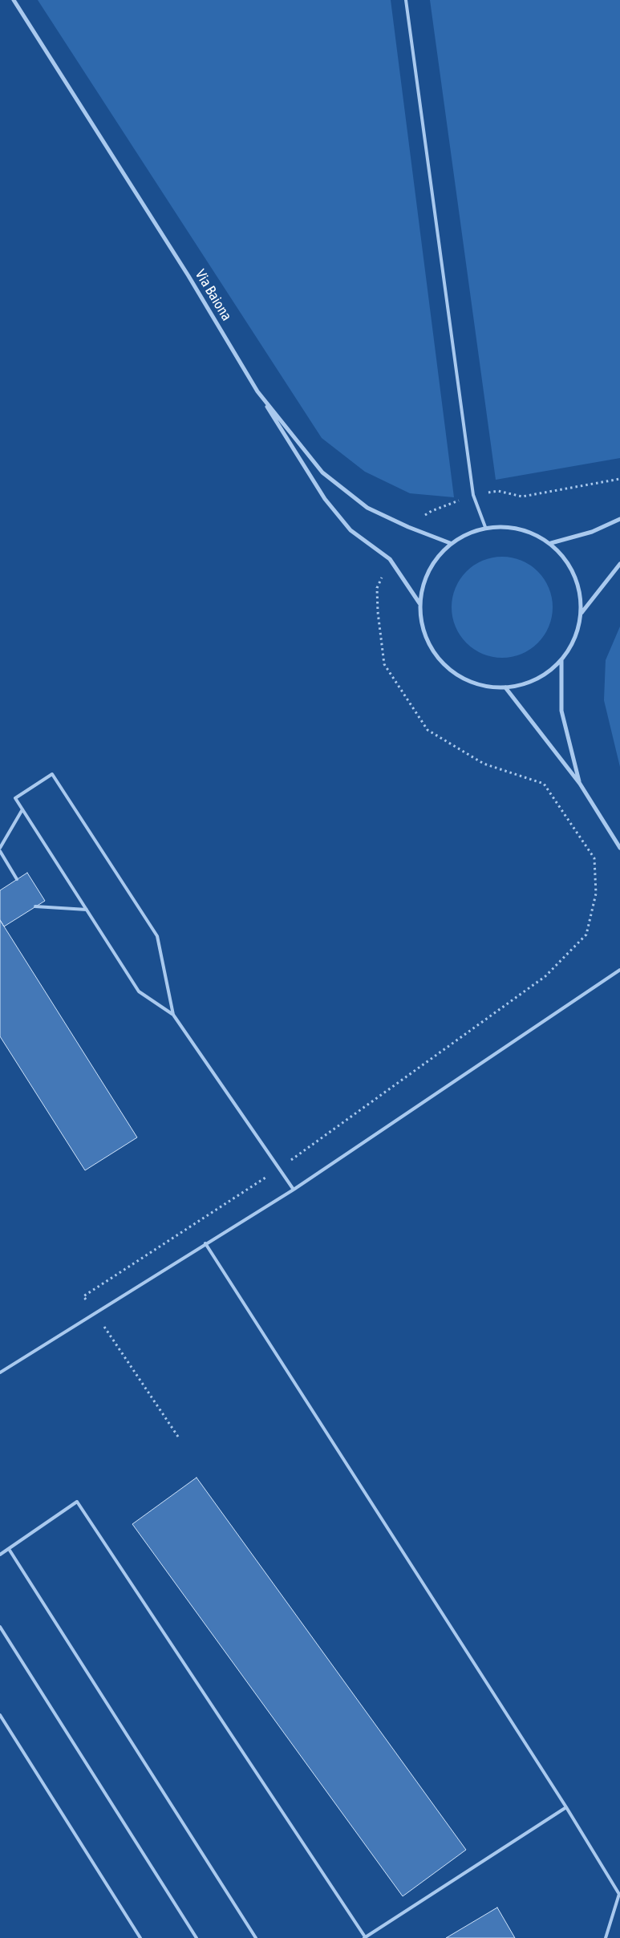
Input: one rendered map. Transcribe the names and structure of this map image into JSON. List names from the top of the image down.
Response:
{
  "streets": {
    "street": ["Via Baiona"]
  }
}
